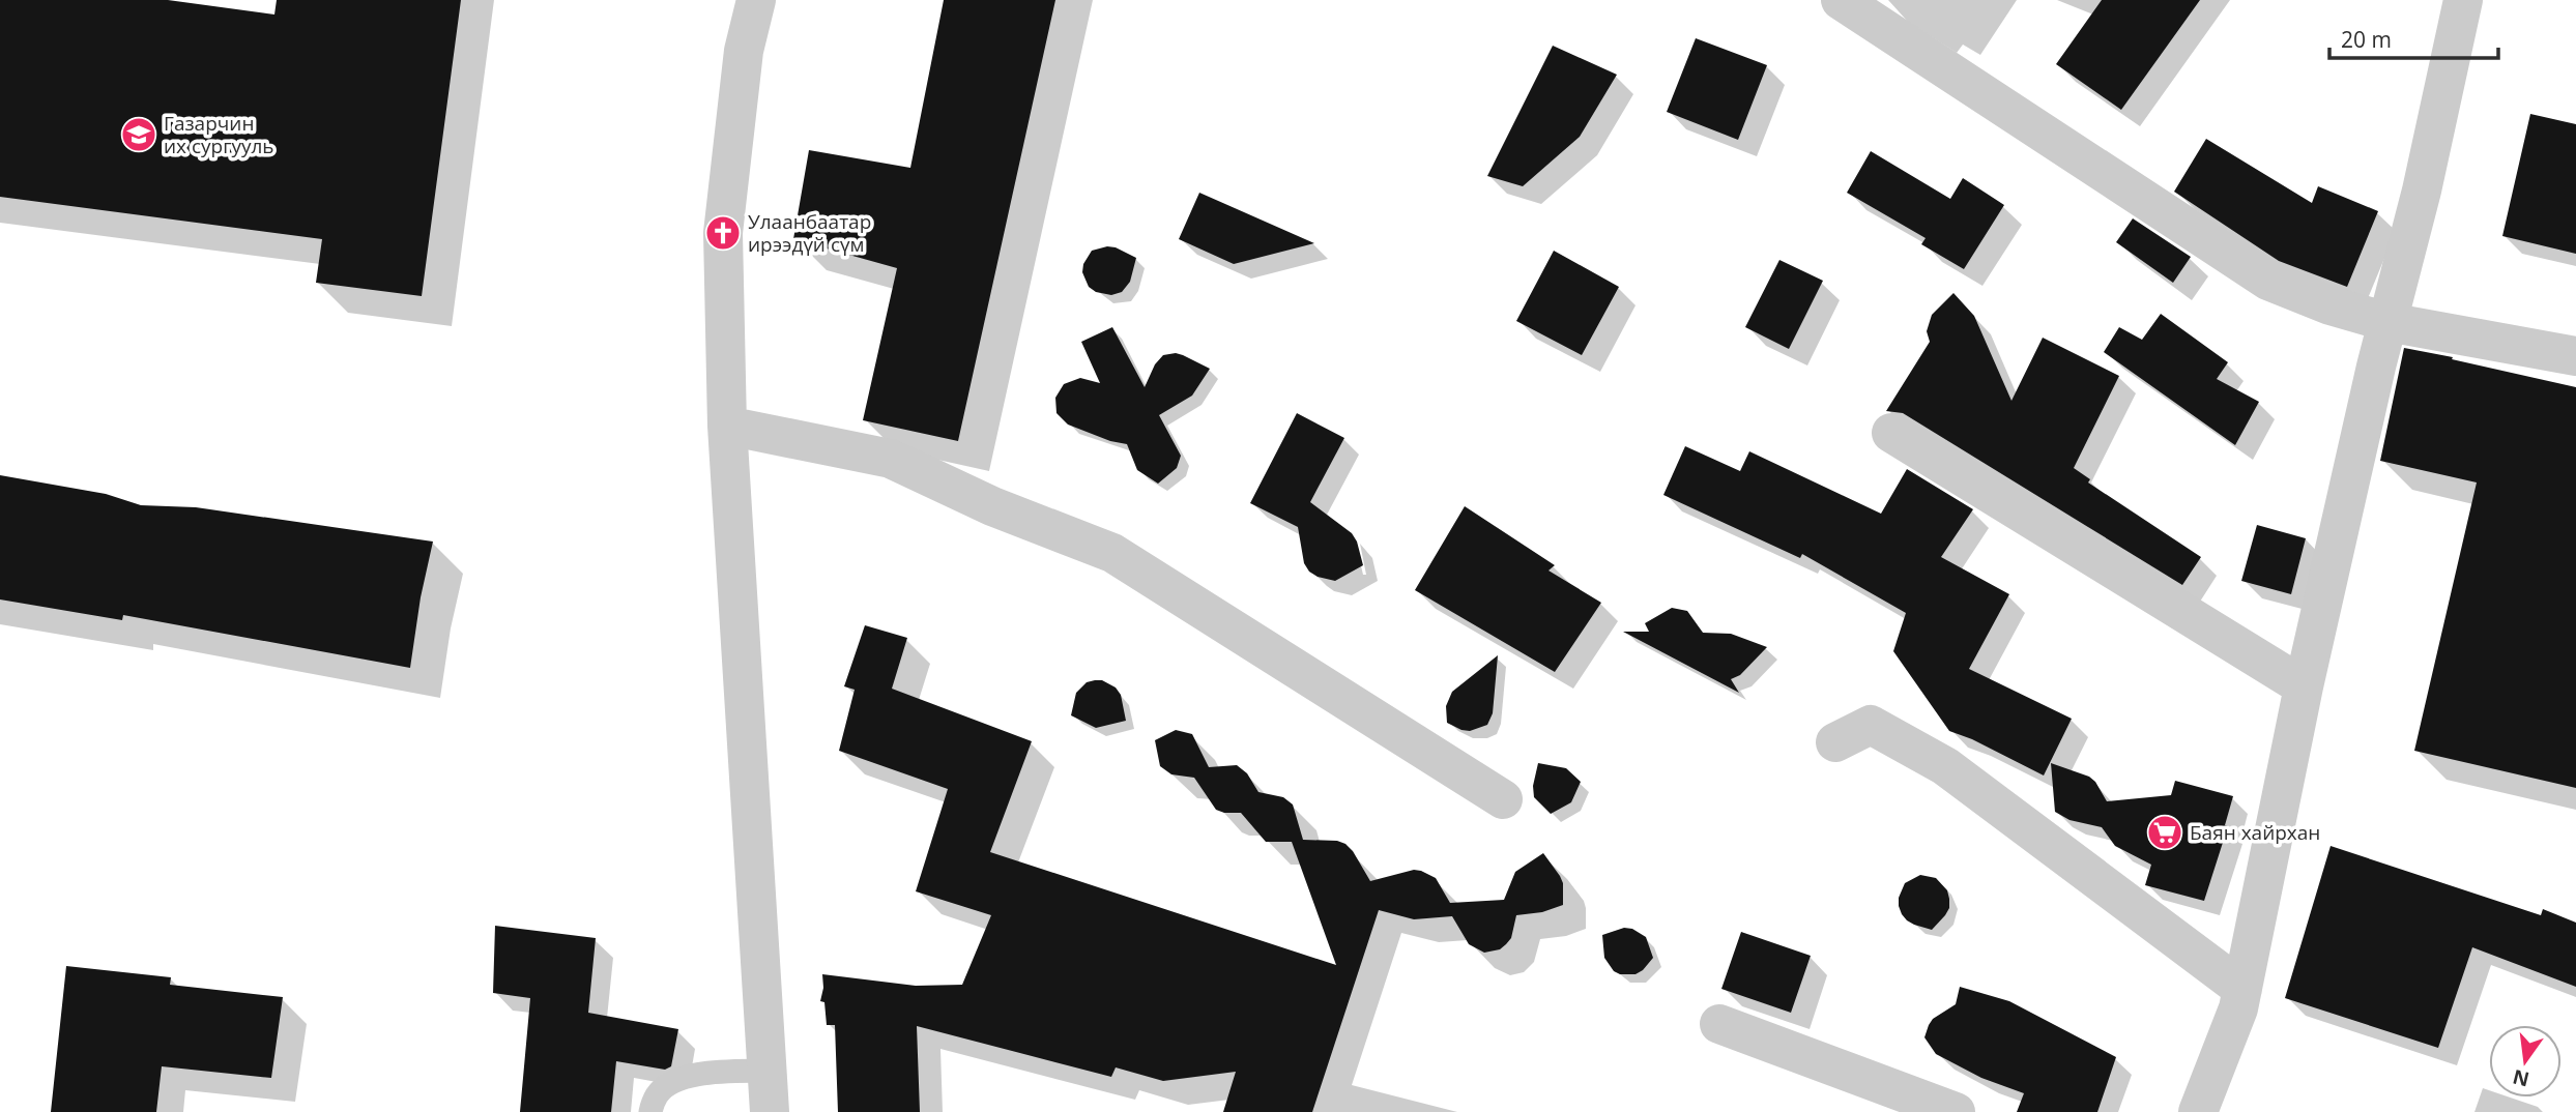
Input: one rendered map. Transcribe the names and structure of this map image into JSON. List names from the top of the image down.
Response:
{
  "places": {
    "school or university": ["Газарчин их сургууль"],
    "church": ["Улаанбаатар ирээдүй сүм"],
    "supermarket": ["Баян хайрхан"]
  },
  "scale_bar": "20 m",
  "north": "bottom"
}
